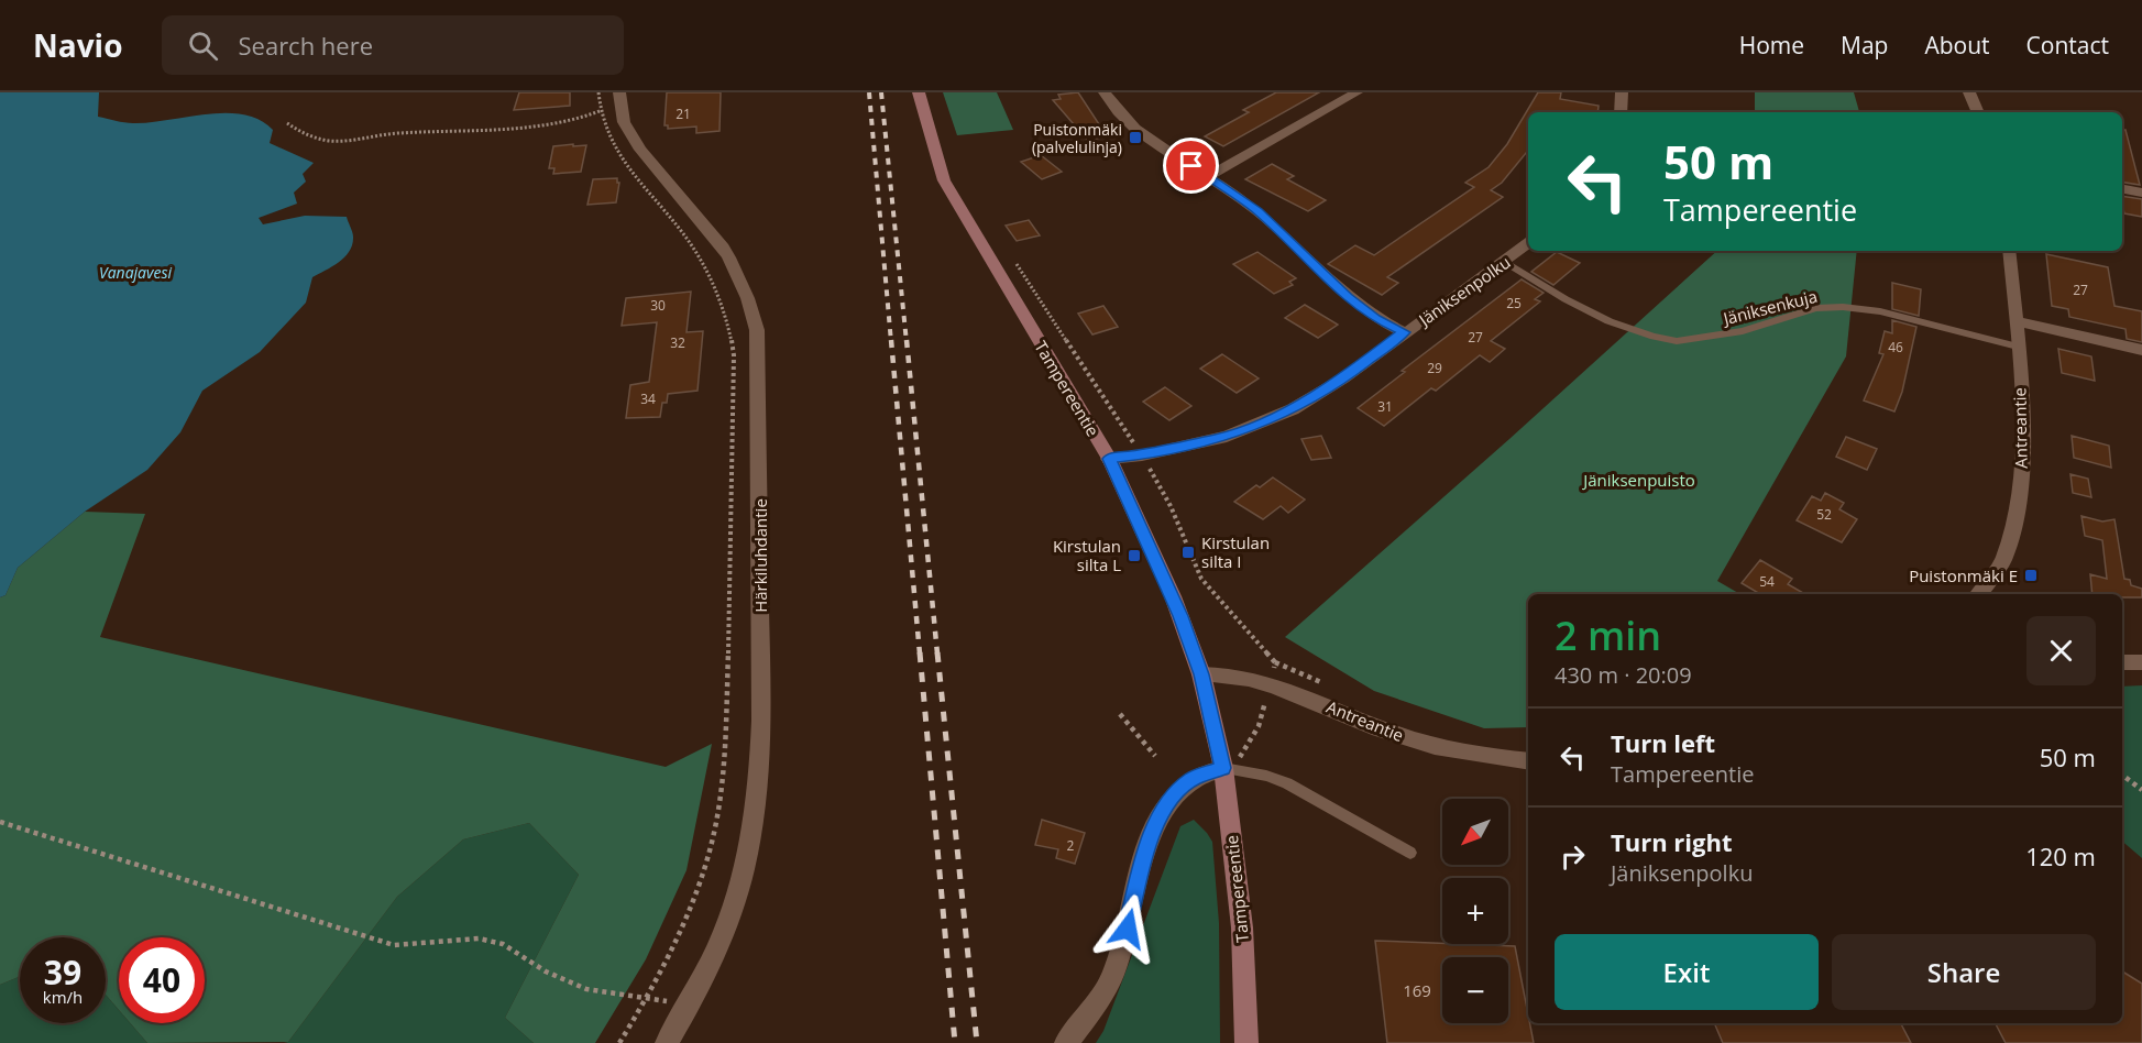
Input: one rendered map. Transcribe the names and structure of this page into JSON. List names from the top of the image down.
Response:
{
  "streets": {
    "main road": ["Tampereentie"],
    "street": ["Jäniksenpolku", "Antreantie", "Härkiluhdantie"],
    "lane": ["Jäniksenkuja"]
  },
  "crossings": [
    ["Jäniksenpolku", "Jäniksenkuja"],
    ["Jäniksenpolku", "Tampereentie"],
    ["Jäniksenkuja", "Antreantie"],
    ["Tampereentie", "Antreantie"]
  ],
  "water": ["Vanajavesi"],
  "parks": ["Jäniksenpuisto"],
  "places": {
    "transit": [
      "Puistonmäki (palvelulinja)",
      "Kirstulan silta I",
      "Kirstulan silta L",
      "Puistonmäki E"
    ]
  },
  "house_numbers": [
    "21",
    "27",
    "25",
    "30",
    "27",
    "32",
    "46",
    "29",
    "34",
    "31",
    "52",
    "54",
    "2",
    "169"
  ],
  "north": "bottom left",
  "page": {
    "header": "Navio",
    "search": "Search here",
    "nav": [
      "Home",
      "Map",
      "About",
      "Contact"
    ],
    "turn": ["50 m", "Tampereentie"],
    "heading": ["2 min", "430 m · 20:09"],
    "list": [
      {
        "name": "Turn left",
        "note": "Tampereentie",
        "value": "50 m"
      },
      {
        "name": "Turn right",
        "note": "Jäniksenpolku",
        "value": "120 m"
      }
    ],
    "map_buttons": ["+", "−"],
    "buttons": ["Exit", "Share"],
    "speed": "39 km/h",
    "limit": "40"
  }
}
